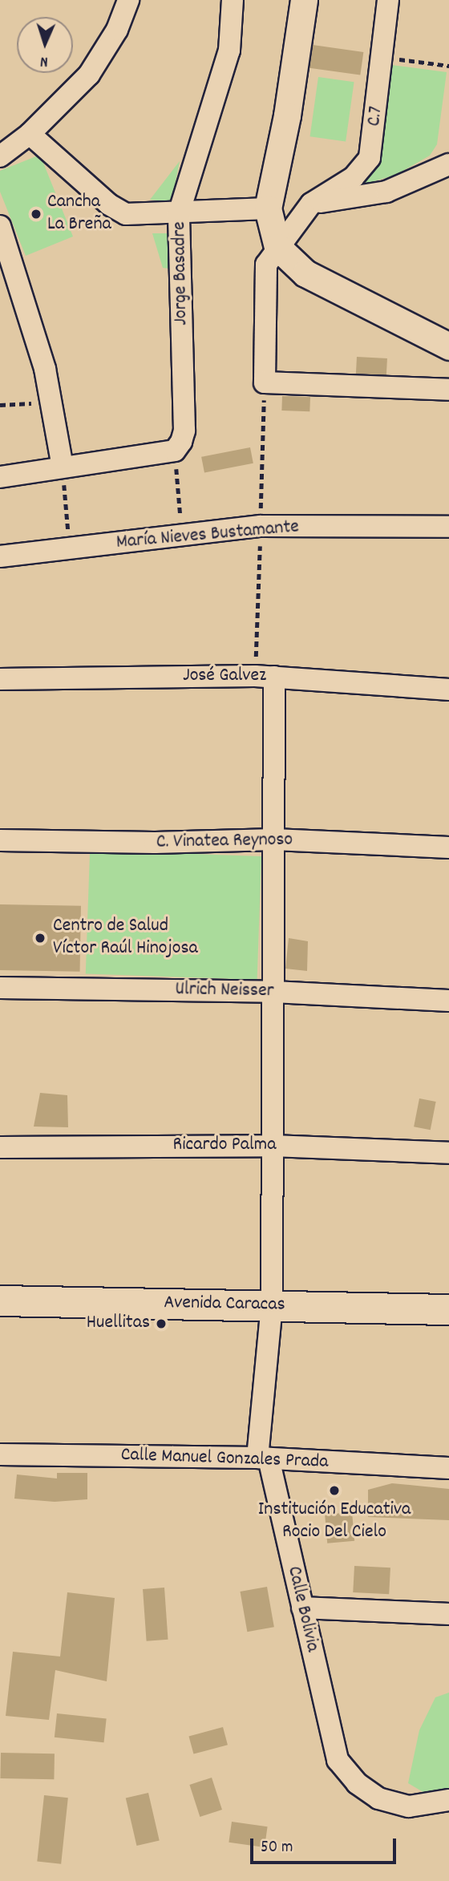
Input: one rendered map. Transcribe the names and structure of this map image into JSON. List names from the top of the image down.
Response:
{
  "streets": {
    "main road": ["Avenida Caracas"],
    "street": [
      "C.7",
      "Jorge Basadre",
      "María Nieves Bustamante",
      "José Galvez",
      "C. Vinatea Reynoso",
      "Ulrich Neisser",
      "Ricardo Palma",
      "Calle Manuel Gonzales Prada",
      "Calle Bolivia"
    ]
  },
  "crossings": [
    ["José Galvez", "Calle Bolivia"],
    ["C. Vinatea Reynoso", "Calle Bolivia"],
    ["Ulrich Neisser", "Calle Bolivia"],
    ["Ricardo Palma", "Calle Bolivia"],
    ["Avenida Caracas", "Calle Bolivia"],
    ["Calle Manuel Gonzales Prada", "Calle Bolivia"]
  ],
  "places": [
    "Cancha La Breña",
    "Centro de Salud Víctor Raúl Hinojosa",
    "Huellitas",
    "Institución Educativa Rocio Del Cielo"
  ],
  "scale_bar": "50 m",
  "north": "bottom"
}
